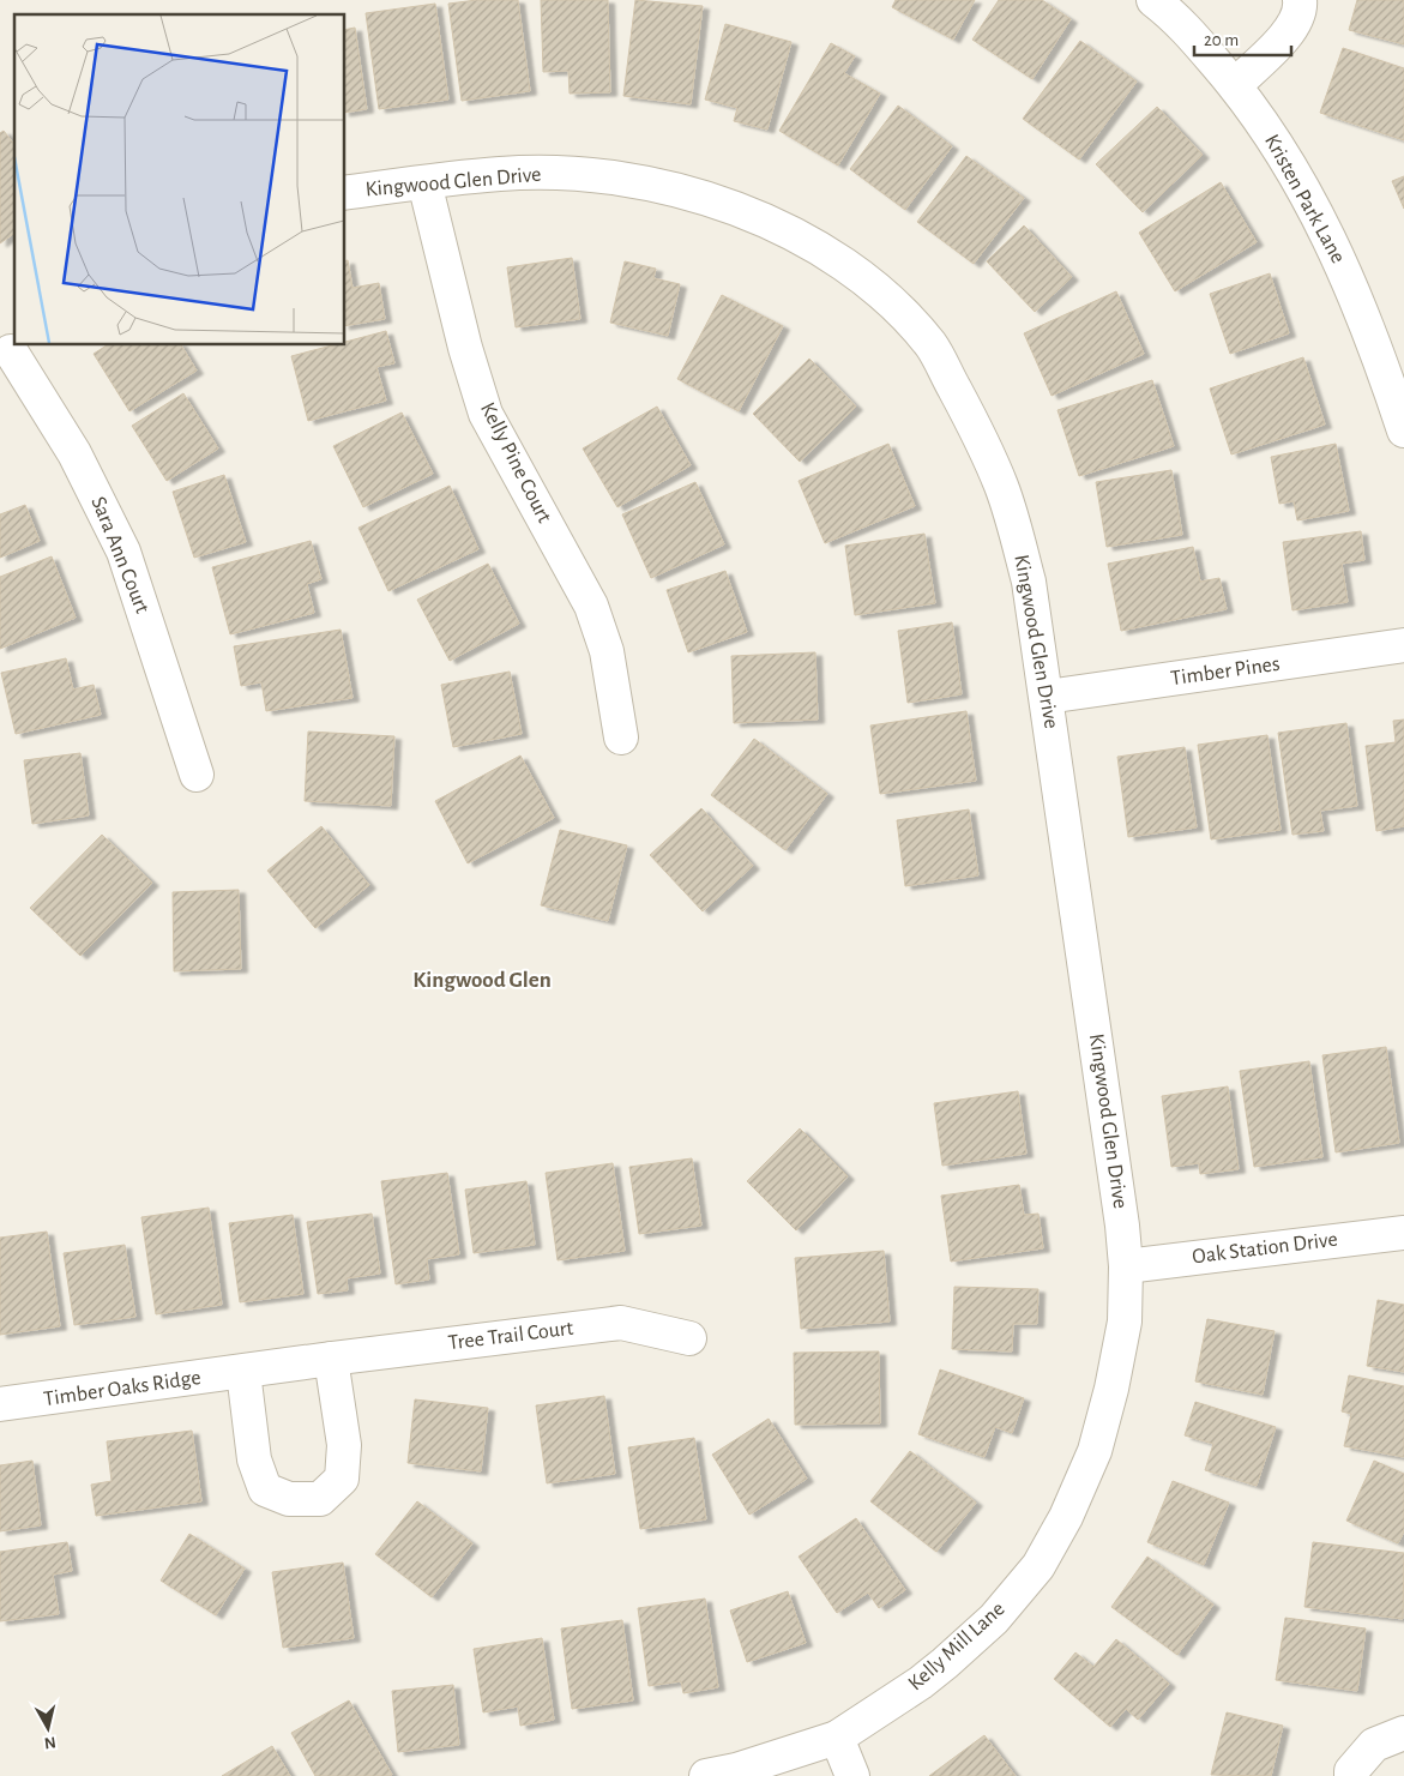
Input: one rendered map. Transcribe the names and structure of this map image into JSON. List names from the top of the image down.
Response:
{
  "streets": {
    "street": [
      "Kingwood Glen Drive",
      "Kristen Park Lane",
      "Kelly Pine Court",
      "Sara Ann Court",
      "Timber Pines",
      "Oak Station Drive",
      "Tree Trail Court",
      "Timber Oaks Ridge",
      "Kelly Mill Lane"
    ]
  },
  "crossings": [
    ["Kingwood Glen Drive", "Kelly Pine Court"],
    ["Kingwood Glen Drive", "Timber Pines"],
    ["Kingwood Glen Drive", "Oak Station Drive"],
    ["Kingwood Glen Drive", "Kelly Mill Lane"],
    ["Oak Station Drive", "Kelly Mill Lane"],
    ["Tree Trail Court", "Timber Oaks Ridge"]
  ],
  "districts": ["Kingwood Glen"],
  "scale_bar": "20 m",
  "north": "bottom"
}
